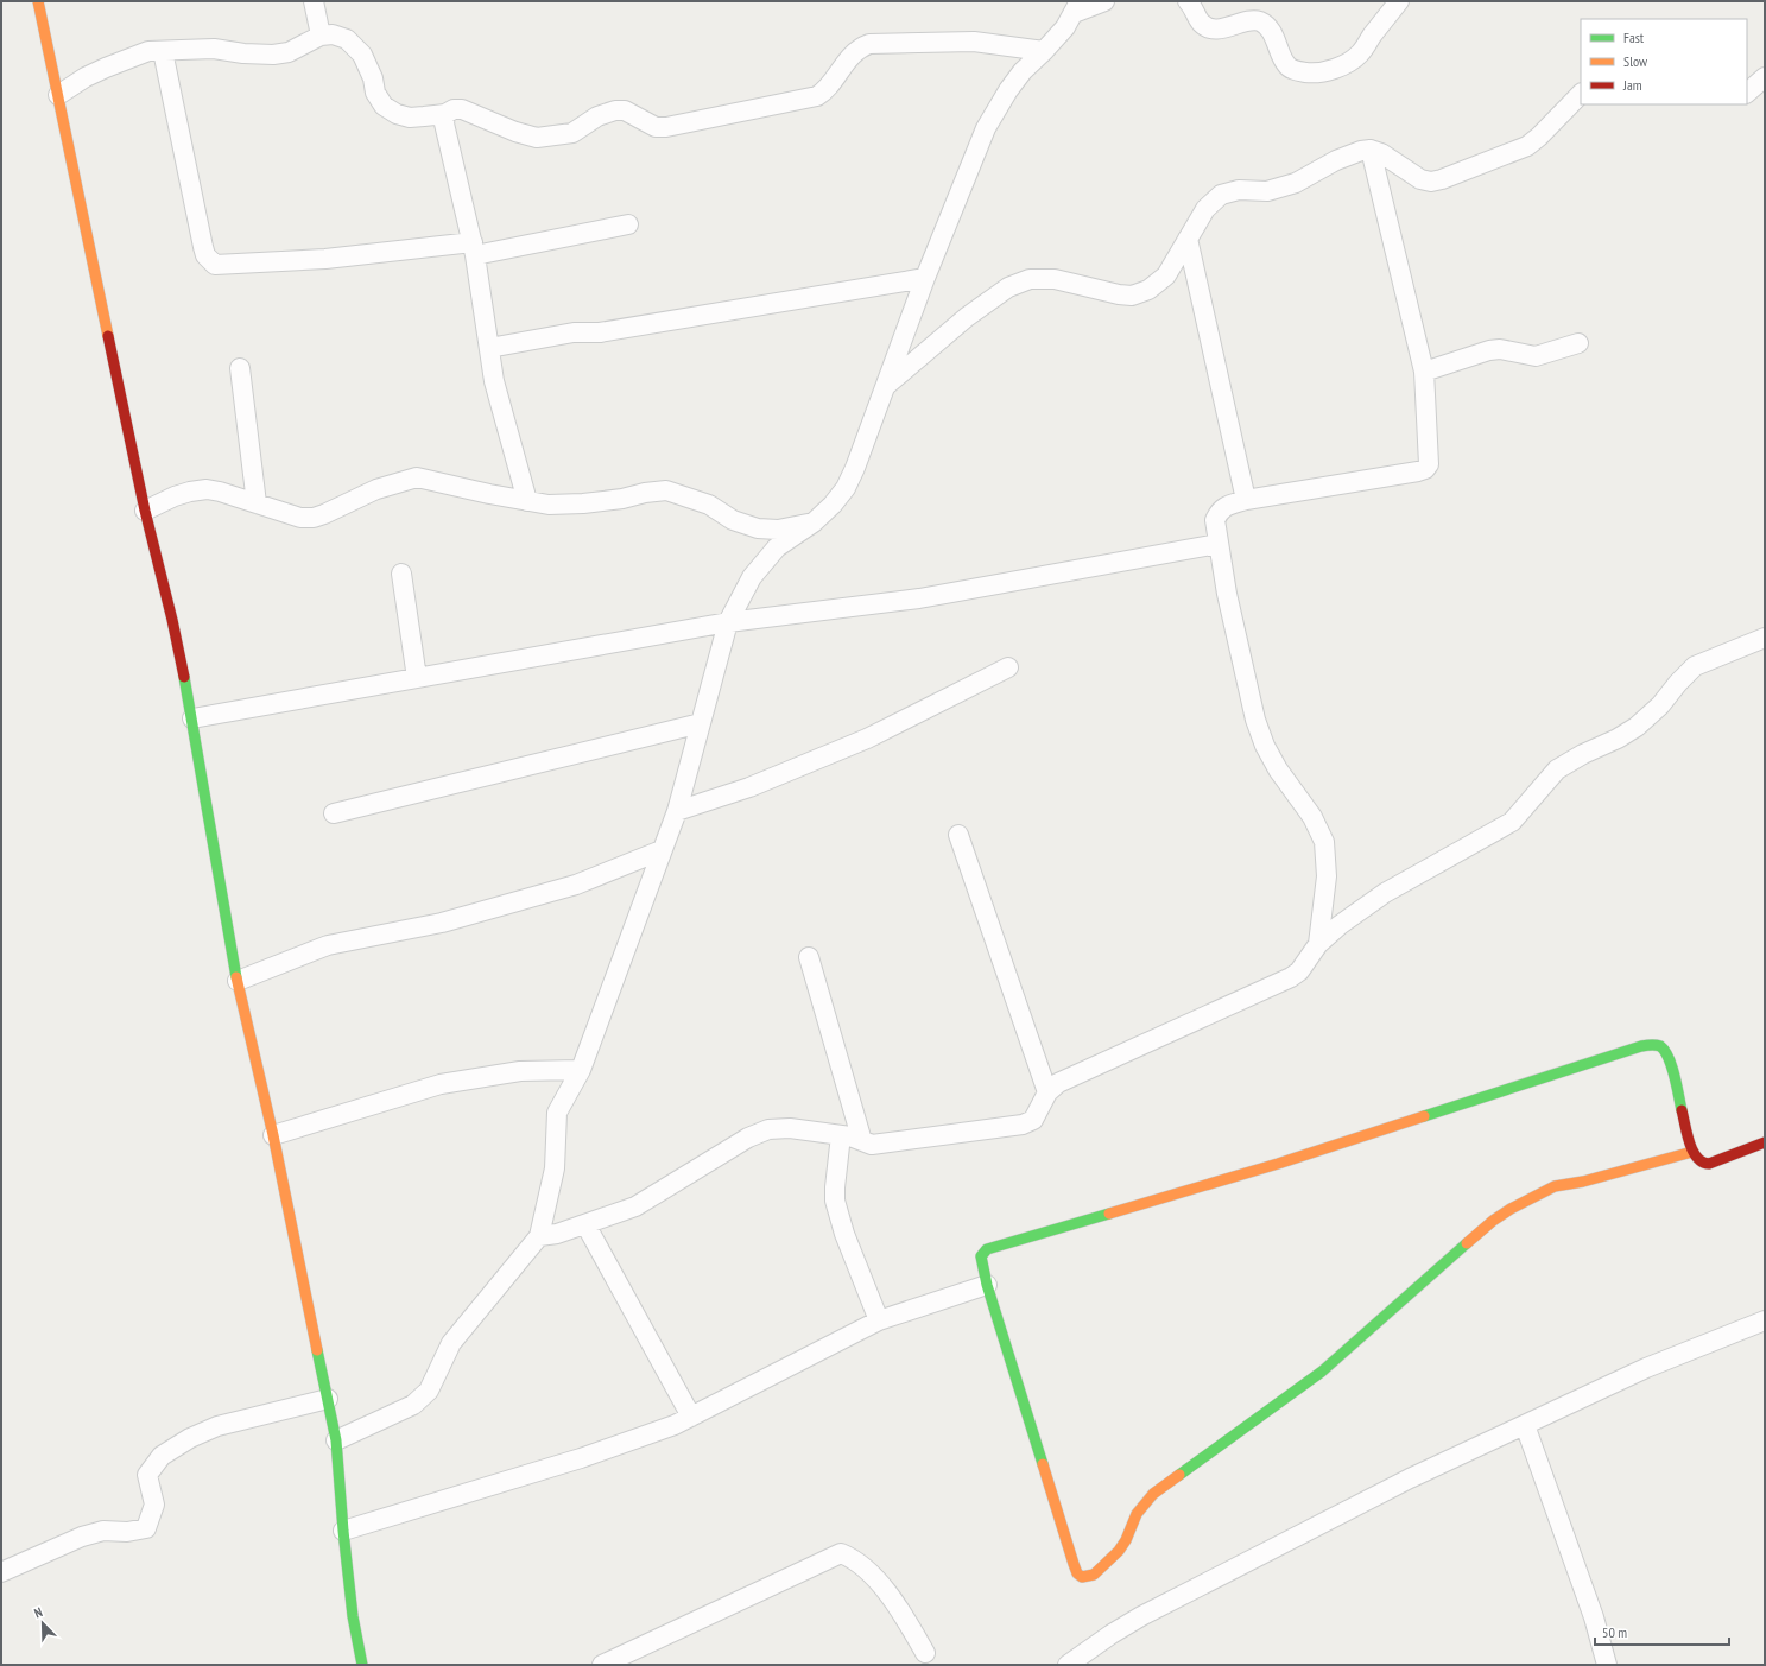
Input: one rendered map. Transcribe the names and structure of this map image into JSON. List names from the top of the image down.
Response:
{
  "legend": ["Fast", "Slow", "Jam"],
  "scale_bar": "50 m",
  "north": "top left"
}
